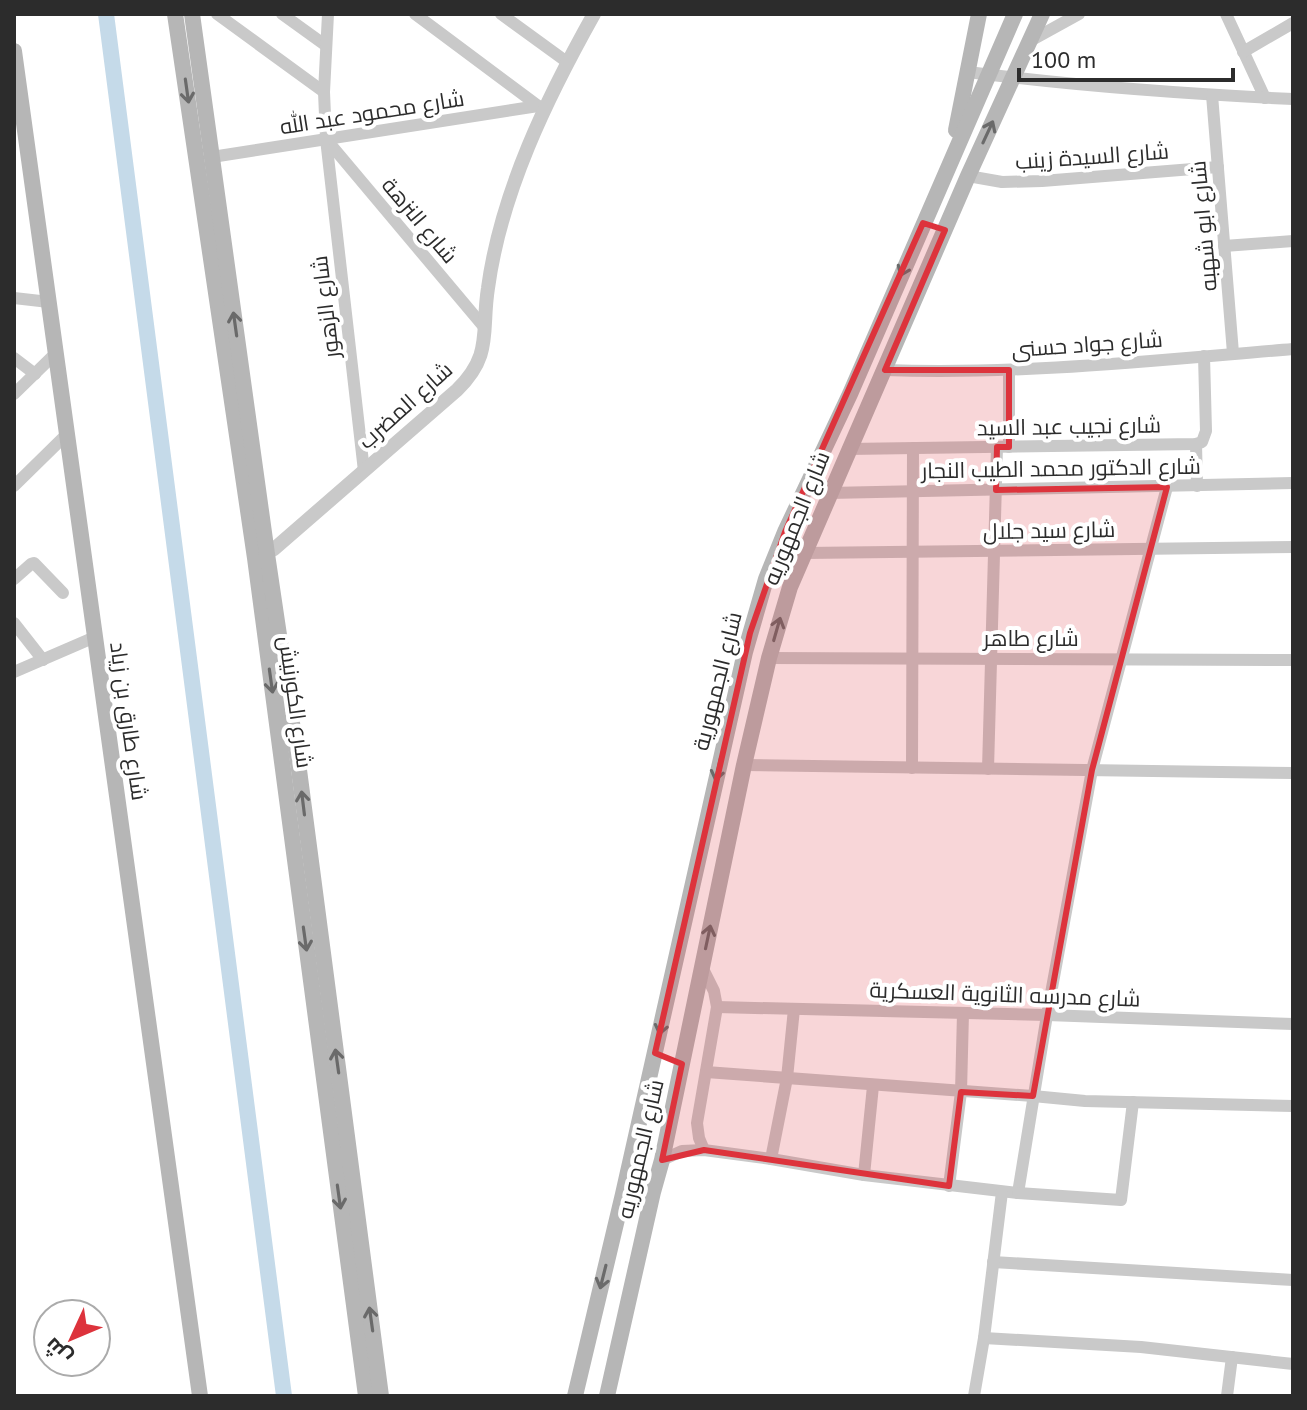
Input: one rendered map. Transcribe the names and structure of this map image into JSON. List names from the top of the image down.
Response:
{
  "streets": {
    "main road": [
      "شارع الجمهوريه",
      "شارع الجمهورية",
      "شارع الكورنيش",
      "شارع طارق بن زياد"
    ],
    "street": [
      "شارع محمود عبد الله",
      "شارع السيدة زينب",
      "شارع النزهة",
      "شارع ابو شهبه",
      "شارع الزهور",
      "شارع جواد حسنى",
      "شارع المضرب",
      "شارع نجيب عبد السيد",
      "شارع الدكتور محمد الطيب النجار",
      "شارع سيد جلال",
      "شارع طاهر",
      "شارع مدرسه الثانوية العسكرية"
    ]
  },
  "crossings": [
    ["شارع محمود عبد الله", "شارع النزهة"],
    ["شارع محمود عبد الله", "شارع الزهور"],
    ["شارع محمود عبد الله", "شارع المضرب"],
    ["شارع محمود عبد الله", "شارع الكورنيش"],
    ["شارع السيدة زينب", "شارع ابو شهبه"],
    ["شارع السيدة زينب", "شارع الجمهوريه"],
    ["شارع النزهة", "شارع الزهور"],
    ["شارع النزهة", "شارع المضرب"],
    ["شارع ابو شهبه", "شارع جواد حسنى"],
    ["شارع الزهور", "شارع المضرب"],
    ["شارع جواد حسنى", "شارع الجمهوريه"],
    ["شارع المضرب", "شارع الكورنيش"],
    ["شارع نجيب عبد السيد", "شارع الجمهوريه"],
    ["شارع الدكتور محمد الطيب النجار", "شارع الجمهوريه"],
    ["شارع الجمهوريه", "شارع سيد جلال"],
    ["شارع الجمهوريه", "شارع طاهر"]
  ],
  "one_way": ["شارع الجمهورية"],
  "scale_bar": "100 m",
  "north": "bottom left"
}
